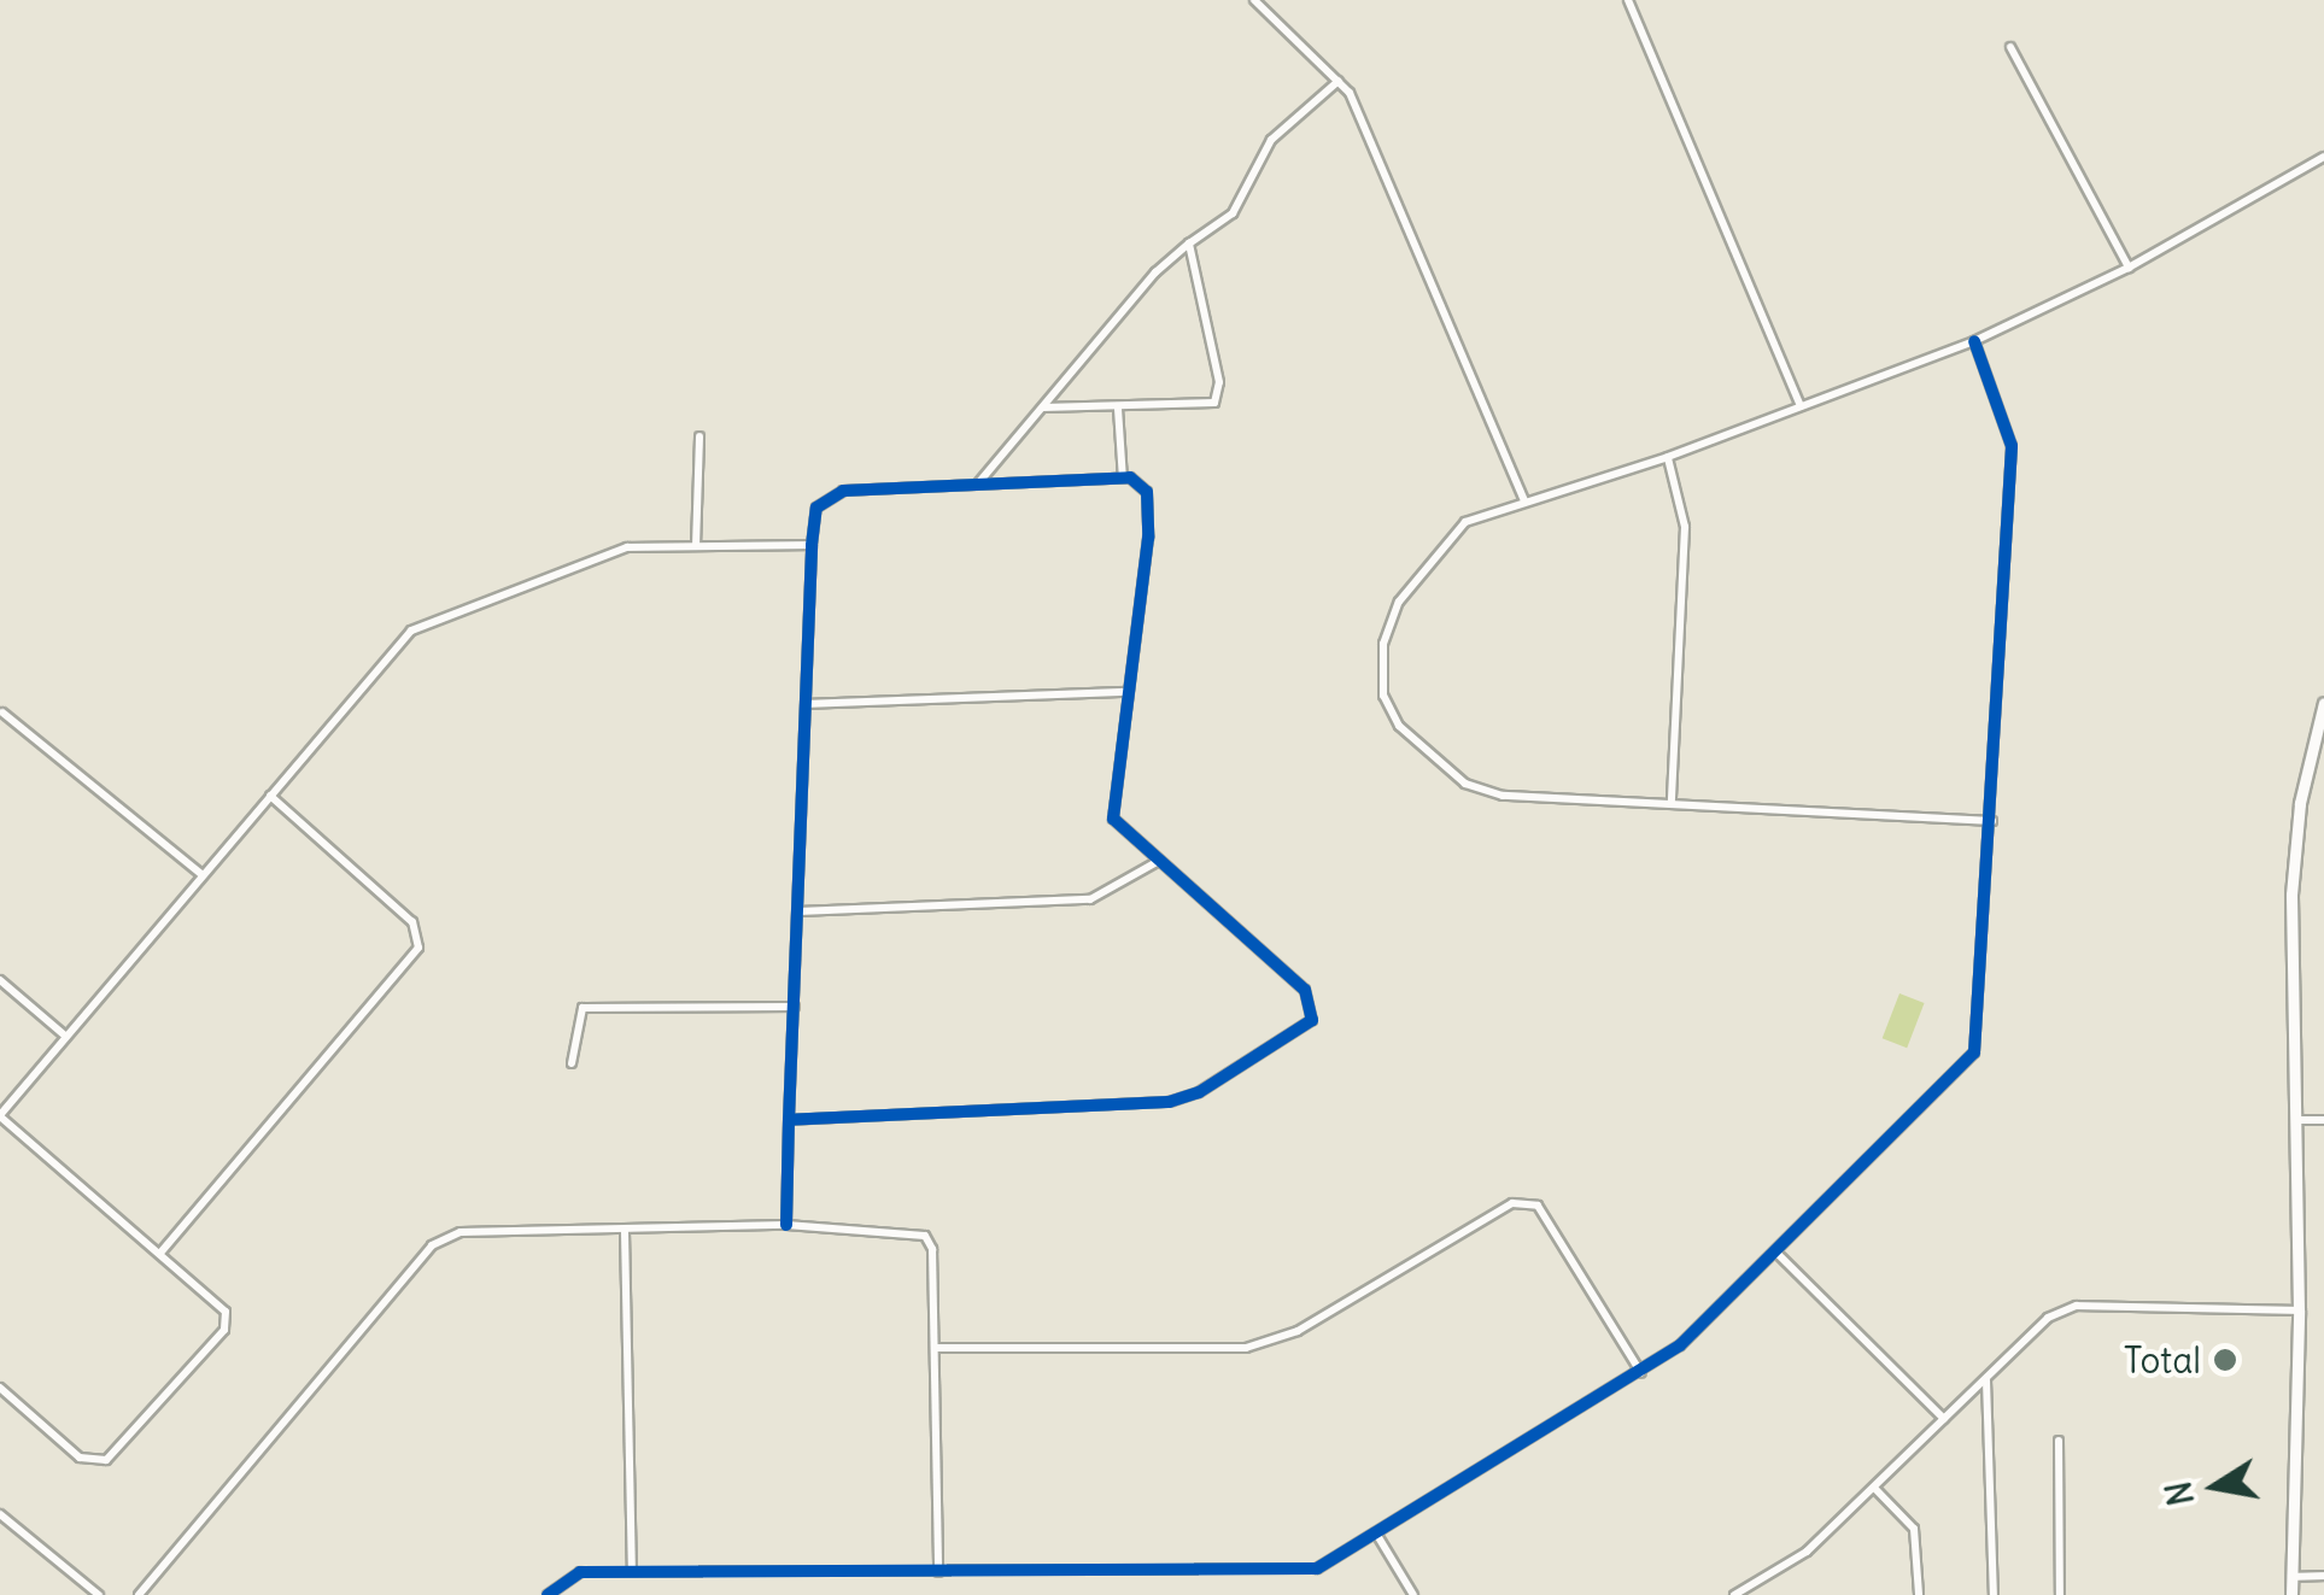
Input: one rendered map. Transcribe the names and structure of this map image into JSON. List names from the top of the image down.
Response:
{
  "places": ["Total"],
  "north": "left"
}
